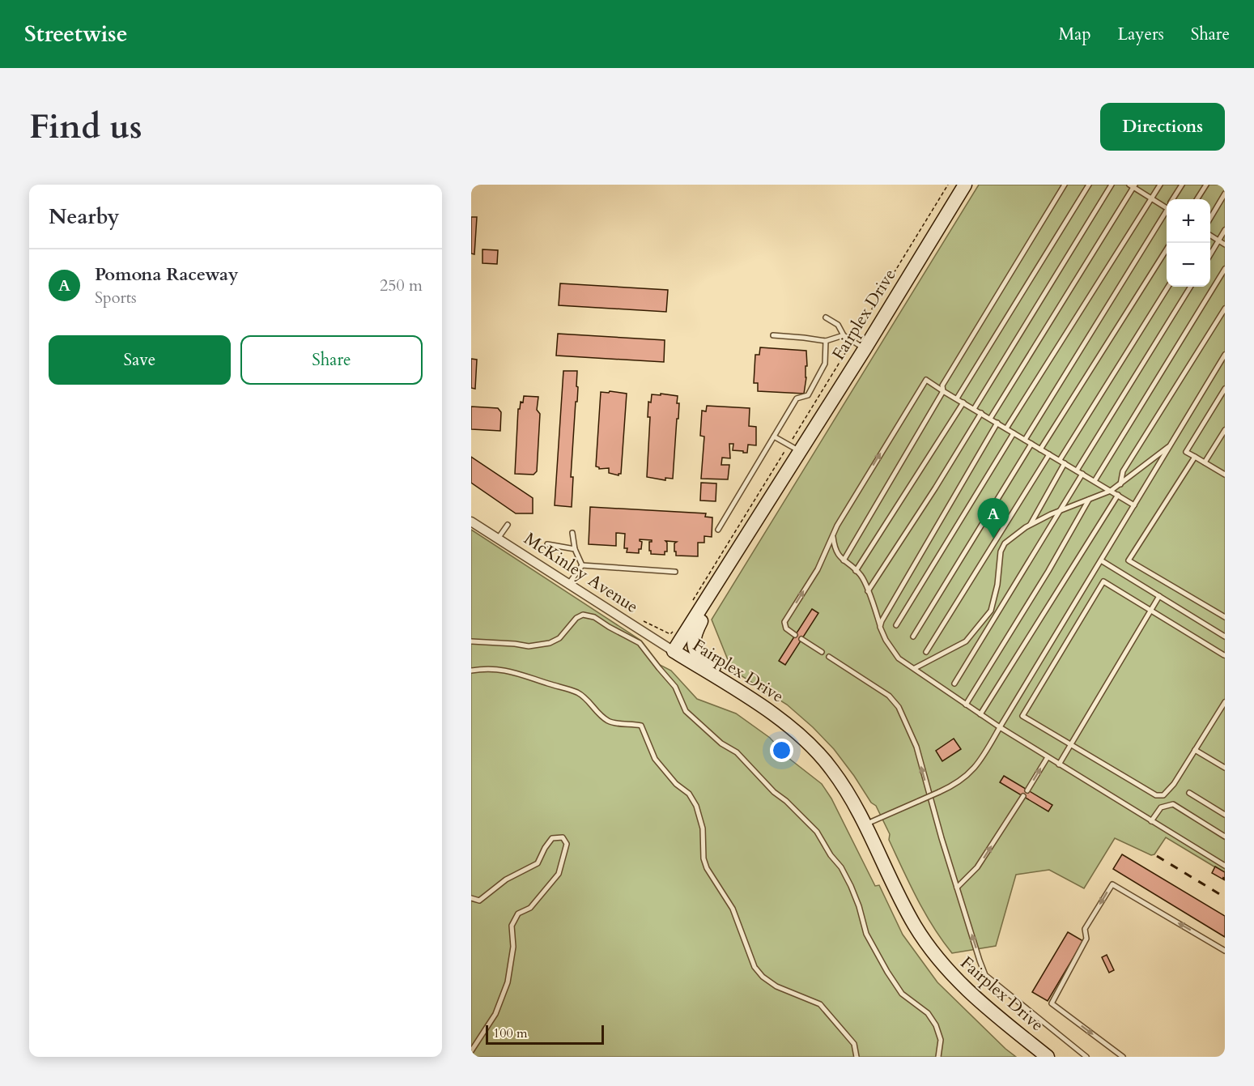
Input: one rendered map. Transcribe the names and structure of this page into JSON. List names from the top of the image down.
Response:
{
  "streets": {
    "street": ["Fairplex Drive", "McKinley Avenue"]
  },
  "crossings": [
    ["Fairplex Drive", "McKinley Avenue"]
  ],
  "scale_bar": "100 m",
  "page": {
    "header": "Streetwise",
    "nav": ["Map", "Layers", "Share"],
    "buttons": [
      "Directions",
      ["Save", "Share"]
    ],
    "title": "Find us",
    "heading": "Nearby",
    "map_buttons": ["+", "−"],
    "list": [
      {
        "mark": "A",
        "name": "Pomona Raceway",
        "note": "Sports",
        "value": "250 m"
      }
    ],
    "pins": "A",
    "scale": "100 m"
  }
}
